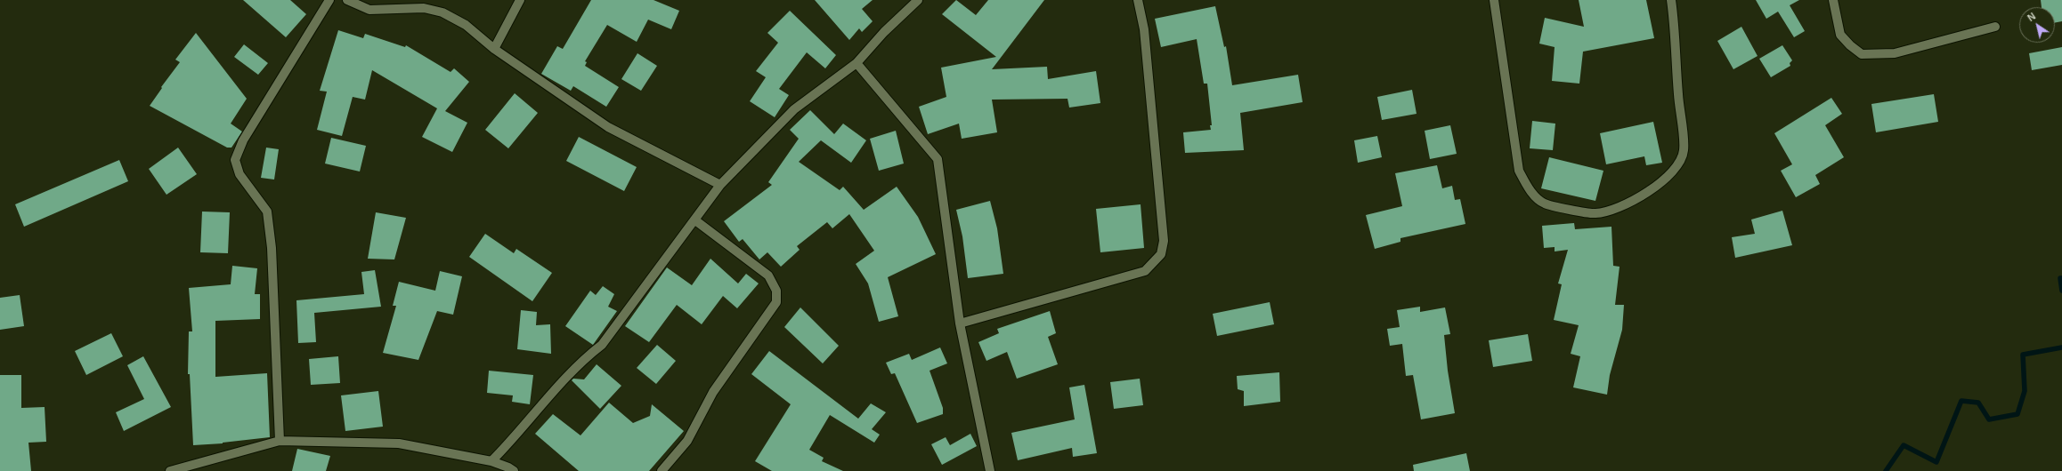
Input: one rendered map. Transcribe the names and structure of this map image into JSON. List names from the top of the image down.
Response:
{
  "north": "top left"
}
